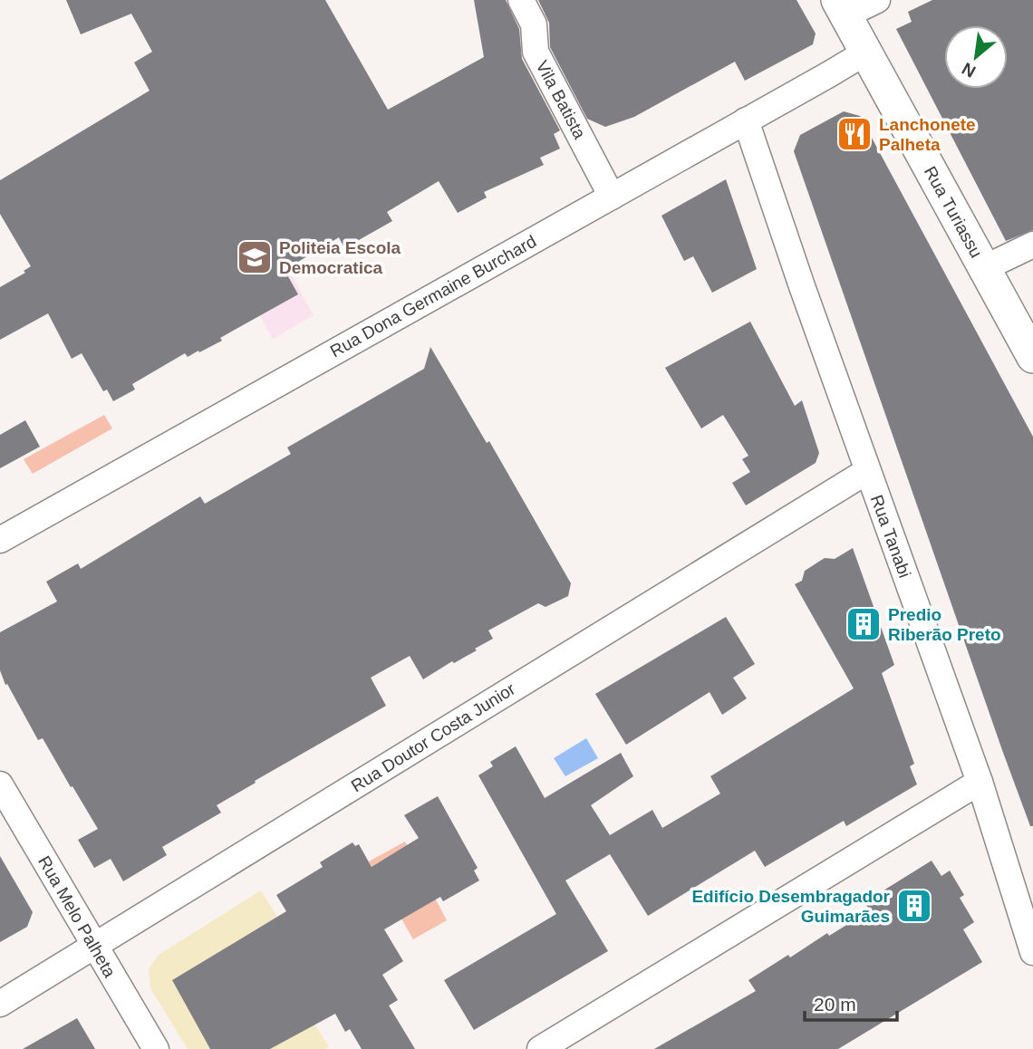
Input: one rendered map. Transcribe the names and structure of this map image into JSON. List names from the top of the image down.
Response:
{
  "streets": {
    "street": [
      "Vila Batista",
      "Rua Turiassu",
      "Rua Dona Germaine Burchard",
      "Rua Tanabi",
      "Rua Doutor Costa Junior",
      "Rua Melo Palheta"
    ]
  },
  "crossings": [
    ["Vila Batista", "Rua Dona Germaine Burchard"],
    ["Rua Turiassu", "Rua Dona Germaine Burchard"],
    ["Rua Dona Germaine Burchard", "Rua Tanabi"],
    ["Rua Tanabi", "Rua Doutor Costa Junior"],
    ["Rua Doutor Costa Junior", "Rua Melo Palheta"]
  ],
  "places": {
    "restaurant": ["Lanchonete Palheta"],
    "school or university": ["Politeia Escola Democratica"],
    "building": ["Predio Riberão Preto", "Edifício Desembragador Guimarães"]
  },
  "scale_bar": "20 m",
  "north": "bottom left"
}
